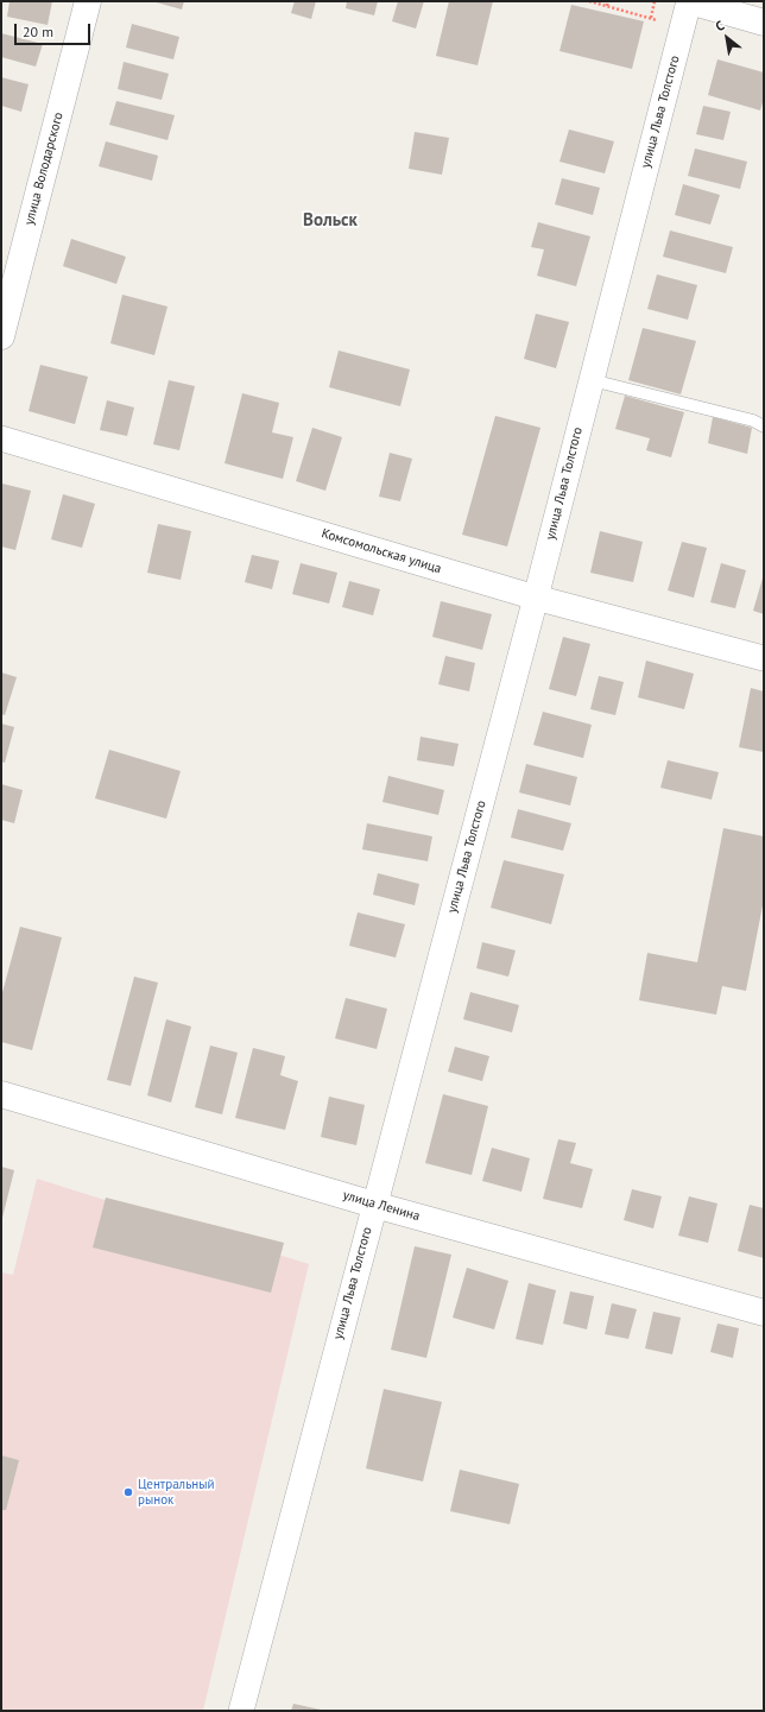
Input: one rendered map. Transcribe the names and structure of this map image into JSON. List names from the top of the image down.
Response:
{
  "streets": {
    "street": [
      "улица Льва Толстого",
      "улица Володарского",
      "Комсомольская улица",
      "улица Ленина"
    ]
  },
  "crossings": [
    ["улица Льва Толстого", "Комсомольская улица"],
    ["улица Льва Толстого", "улица Ленина"]
  ],
  "districts": ["Вольск"],
  "places": ["Центральный рынок"],
  "scale_bar": "20 m",
  "north": "top left"
}
